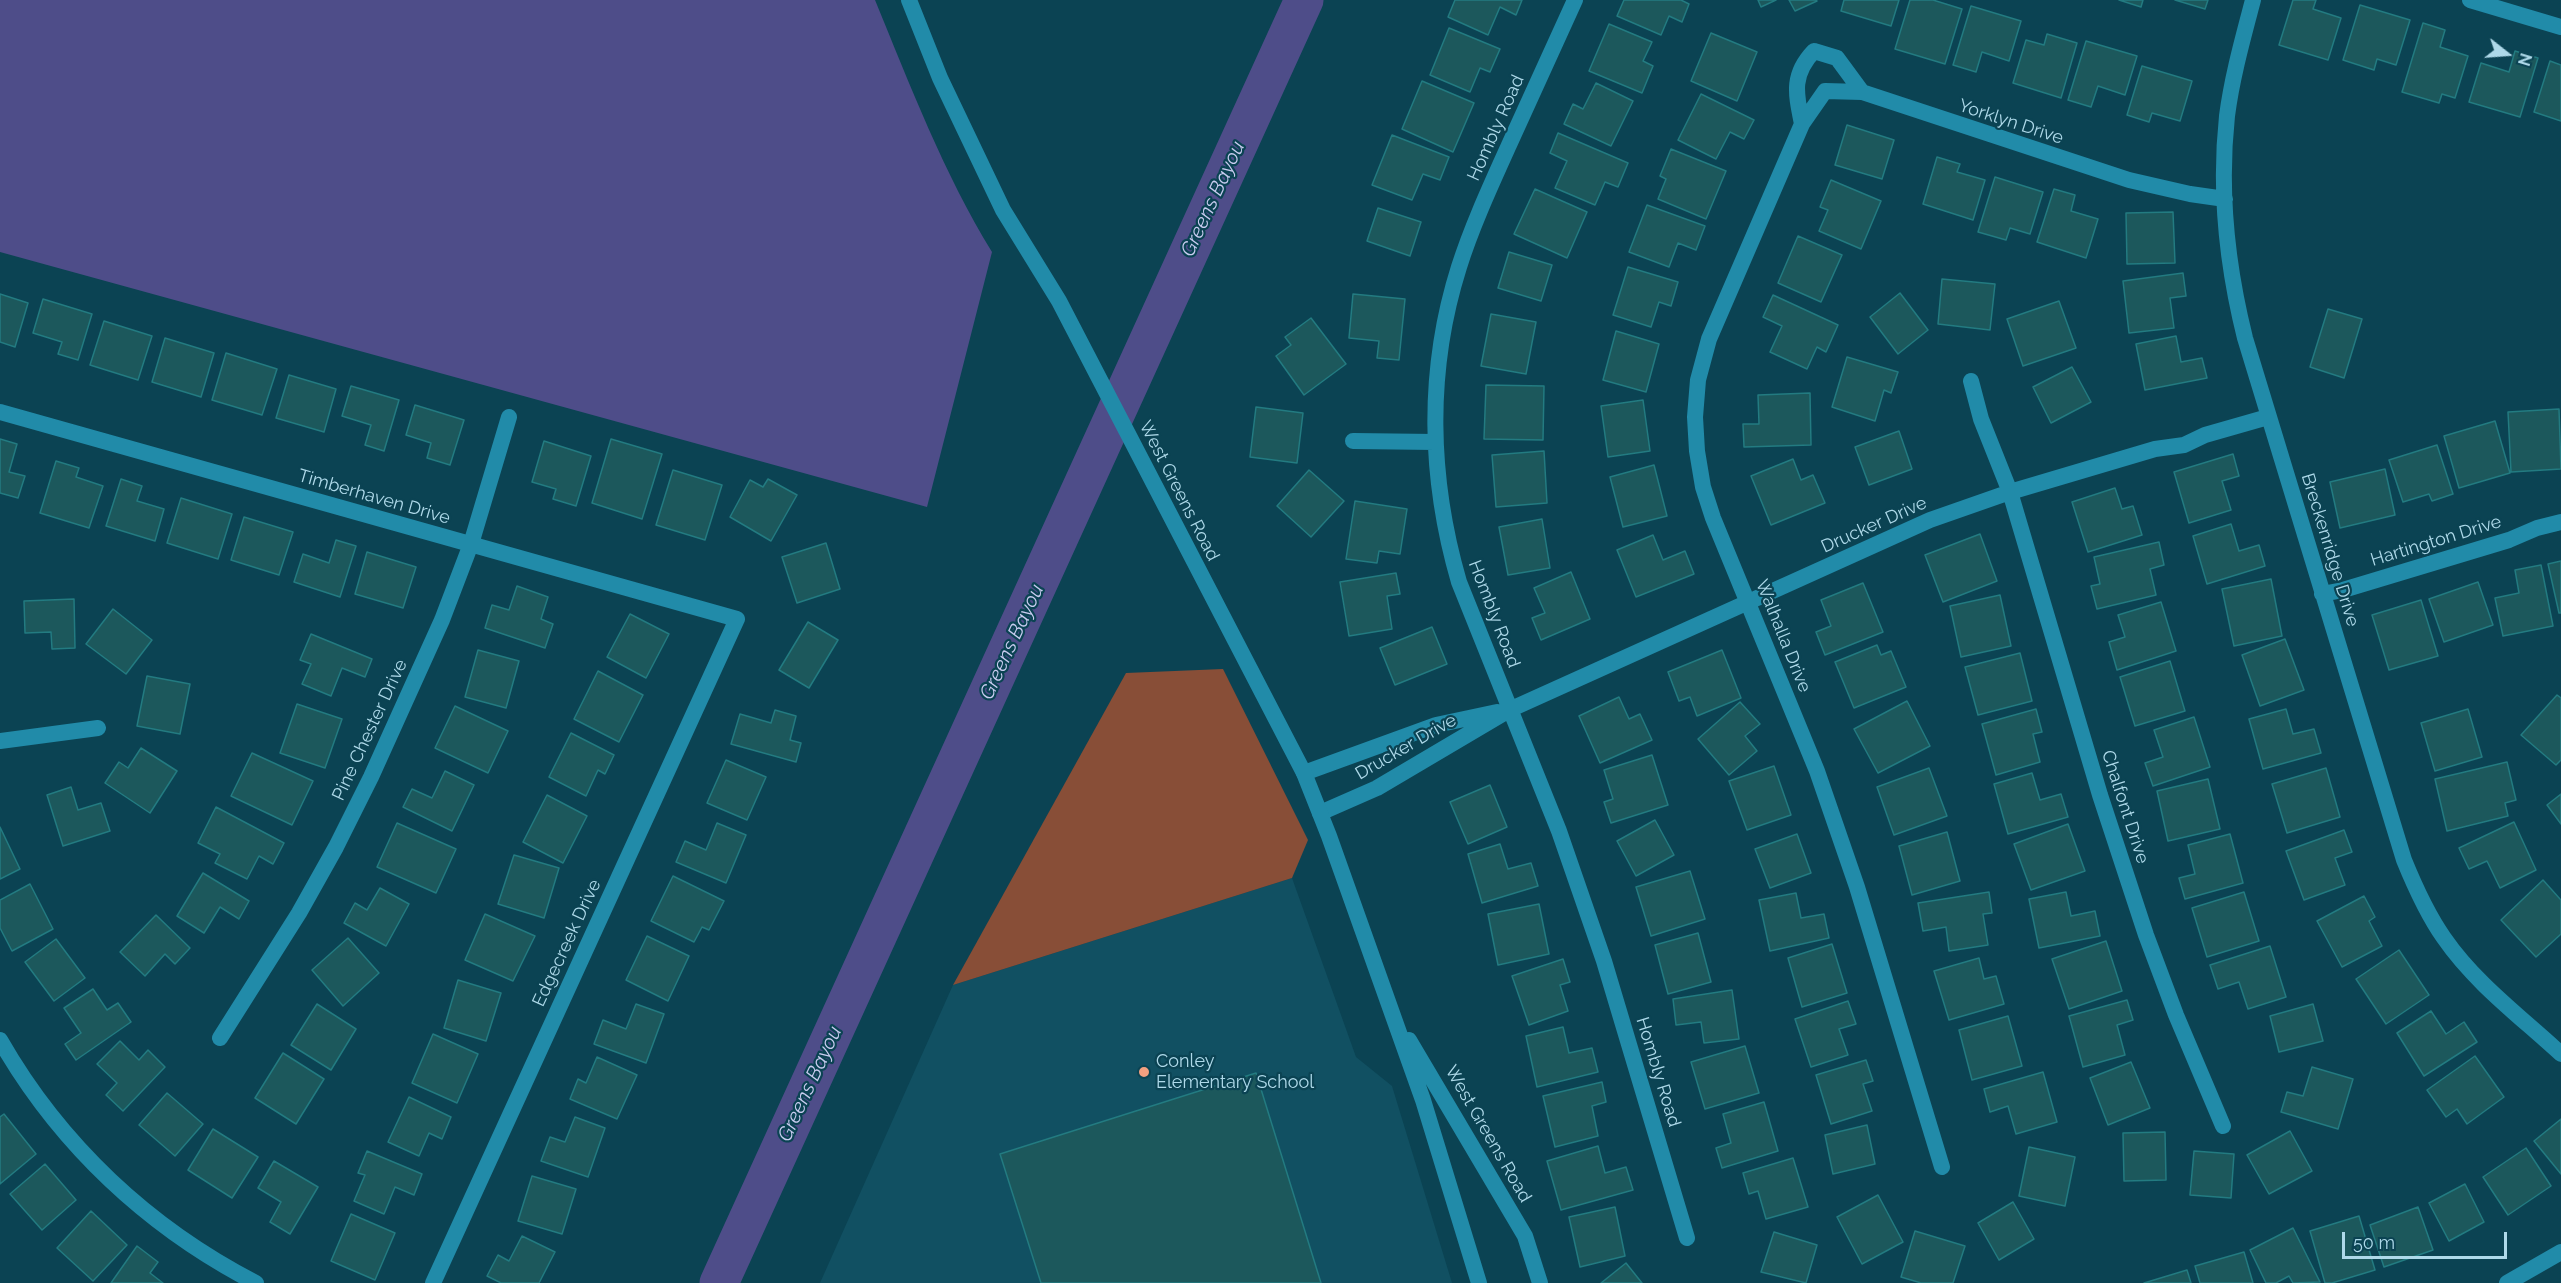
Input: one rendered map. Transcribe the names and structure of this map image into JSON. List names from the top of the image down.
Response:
{
  "streets": {
    "street": [
      "Yorklyn Drive",
      "Hombly Road",
      "West Greens Road",
      "Timberhaven Drive",
      "Drucker Drive",
      "Hartington Drive",
      "Breckenridge Drive",
      "Walhalla Drive",
      "Pine Chester Drive",
      "Chalfont Drive",
      "Edgecreek Drive"
    ]
  },
  "crossings": [
    ["Yorklyn Drive", "Breckenridge Drive"],
    ["Yorklyn Drive", "Walhalla Drive"],
    ["Hombly Road", "Drucker Drive"],
    ["West Greens Road", "Drucker Drive"],
    ["Timberhaven Drive", "Pine Chester Drive"],
    ["Timberhaven Drive", "Edgecreek Drive"],
    ["Drucker Drive", "Breckenridge Drive"],
    ["Drucker Drive", "Walhalla Drive"],
    ["Drucker Drive", "Chalfont Drive"],
    ["Hartington Drive", "Breckenridge Drive"]
  ],
  "water": ["Greens Bayou"],
  "places": ["Conley Elementary School"],
  "scale_bar": "50 m",
  "north": "right"
}
